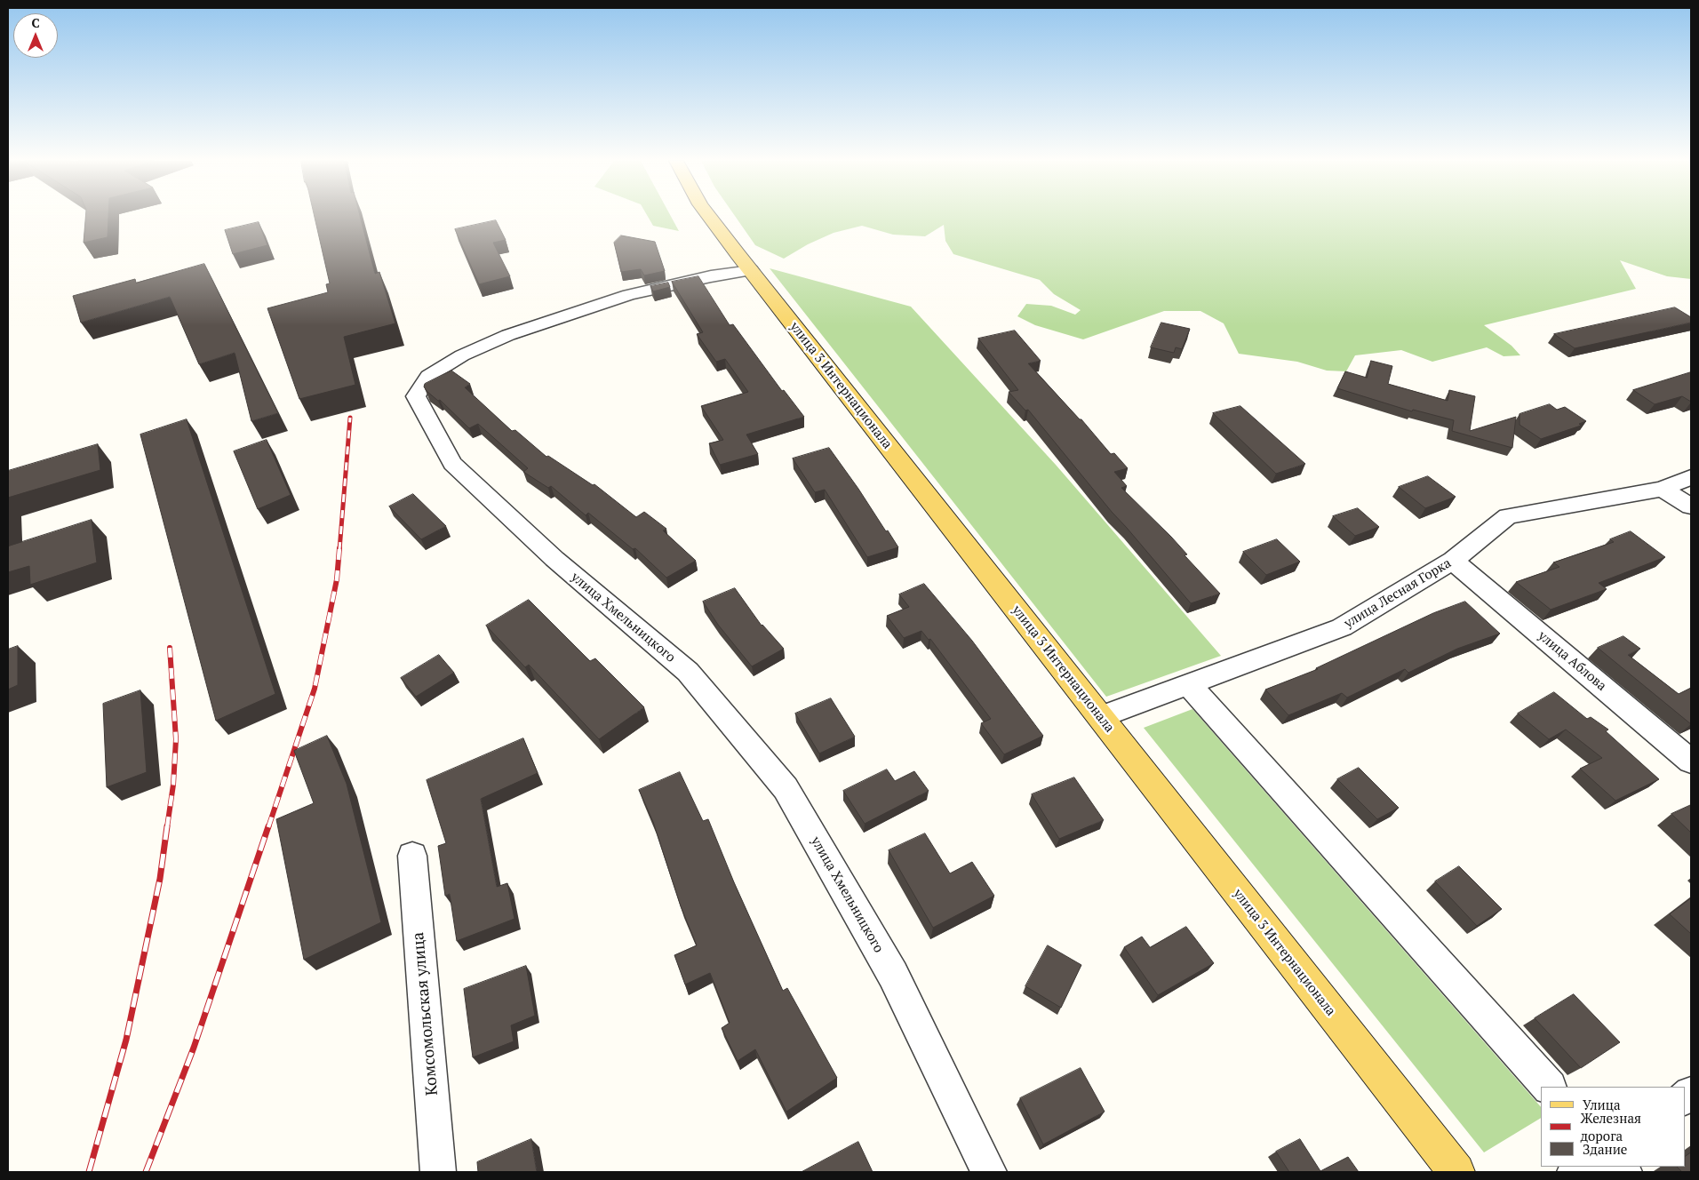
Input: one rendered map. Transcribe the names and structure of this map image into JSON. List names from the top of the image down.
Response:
{
  "streets": {
    "main road": ["улица 3 Интернационала"],
    "street": [
      "улица Лесная Горка",
      "улица Хмельницкого",
      "улица Аблова",
      "Комсомольская улица"
    ]
  },
  "crossings": [
    ["улица 3 Интернационала", "улица Лесная Горка"],
    ["улица 3 Интернационала", "улица Хмельницкого"],
    ["улица Лесная Горка", "улица Аблова"]
  ],
  "legend": ["Улица", "Железная дорога", "Здание"],
  "north": "top"
}
